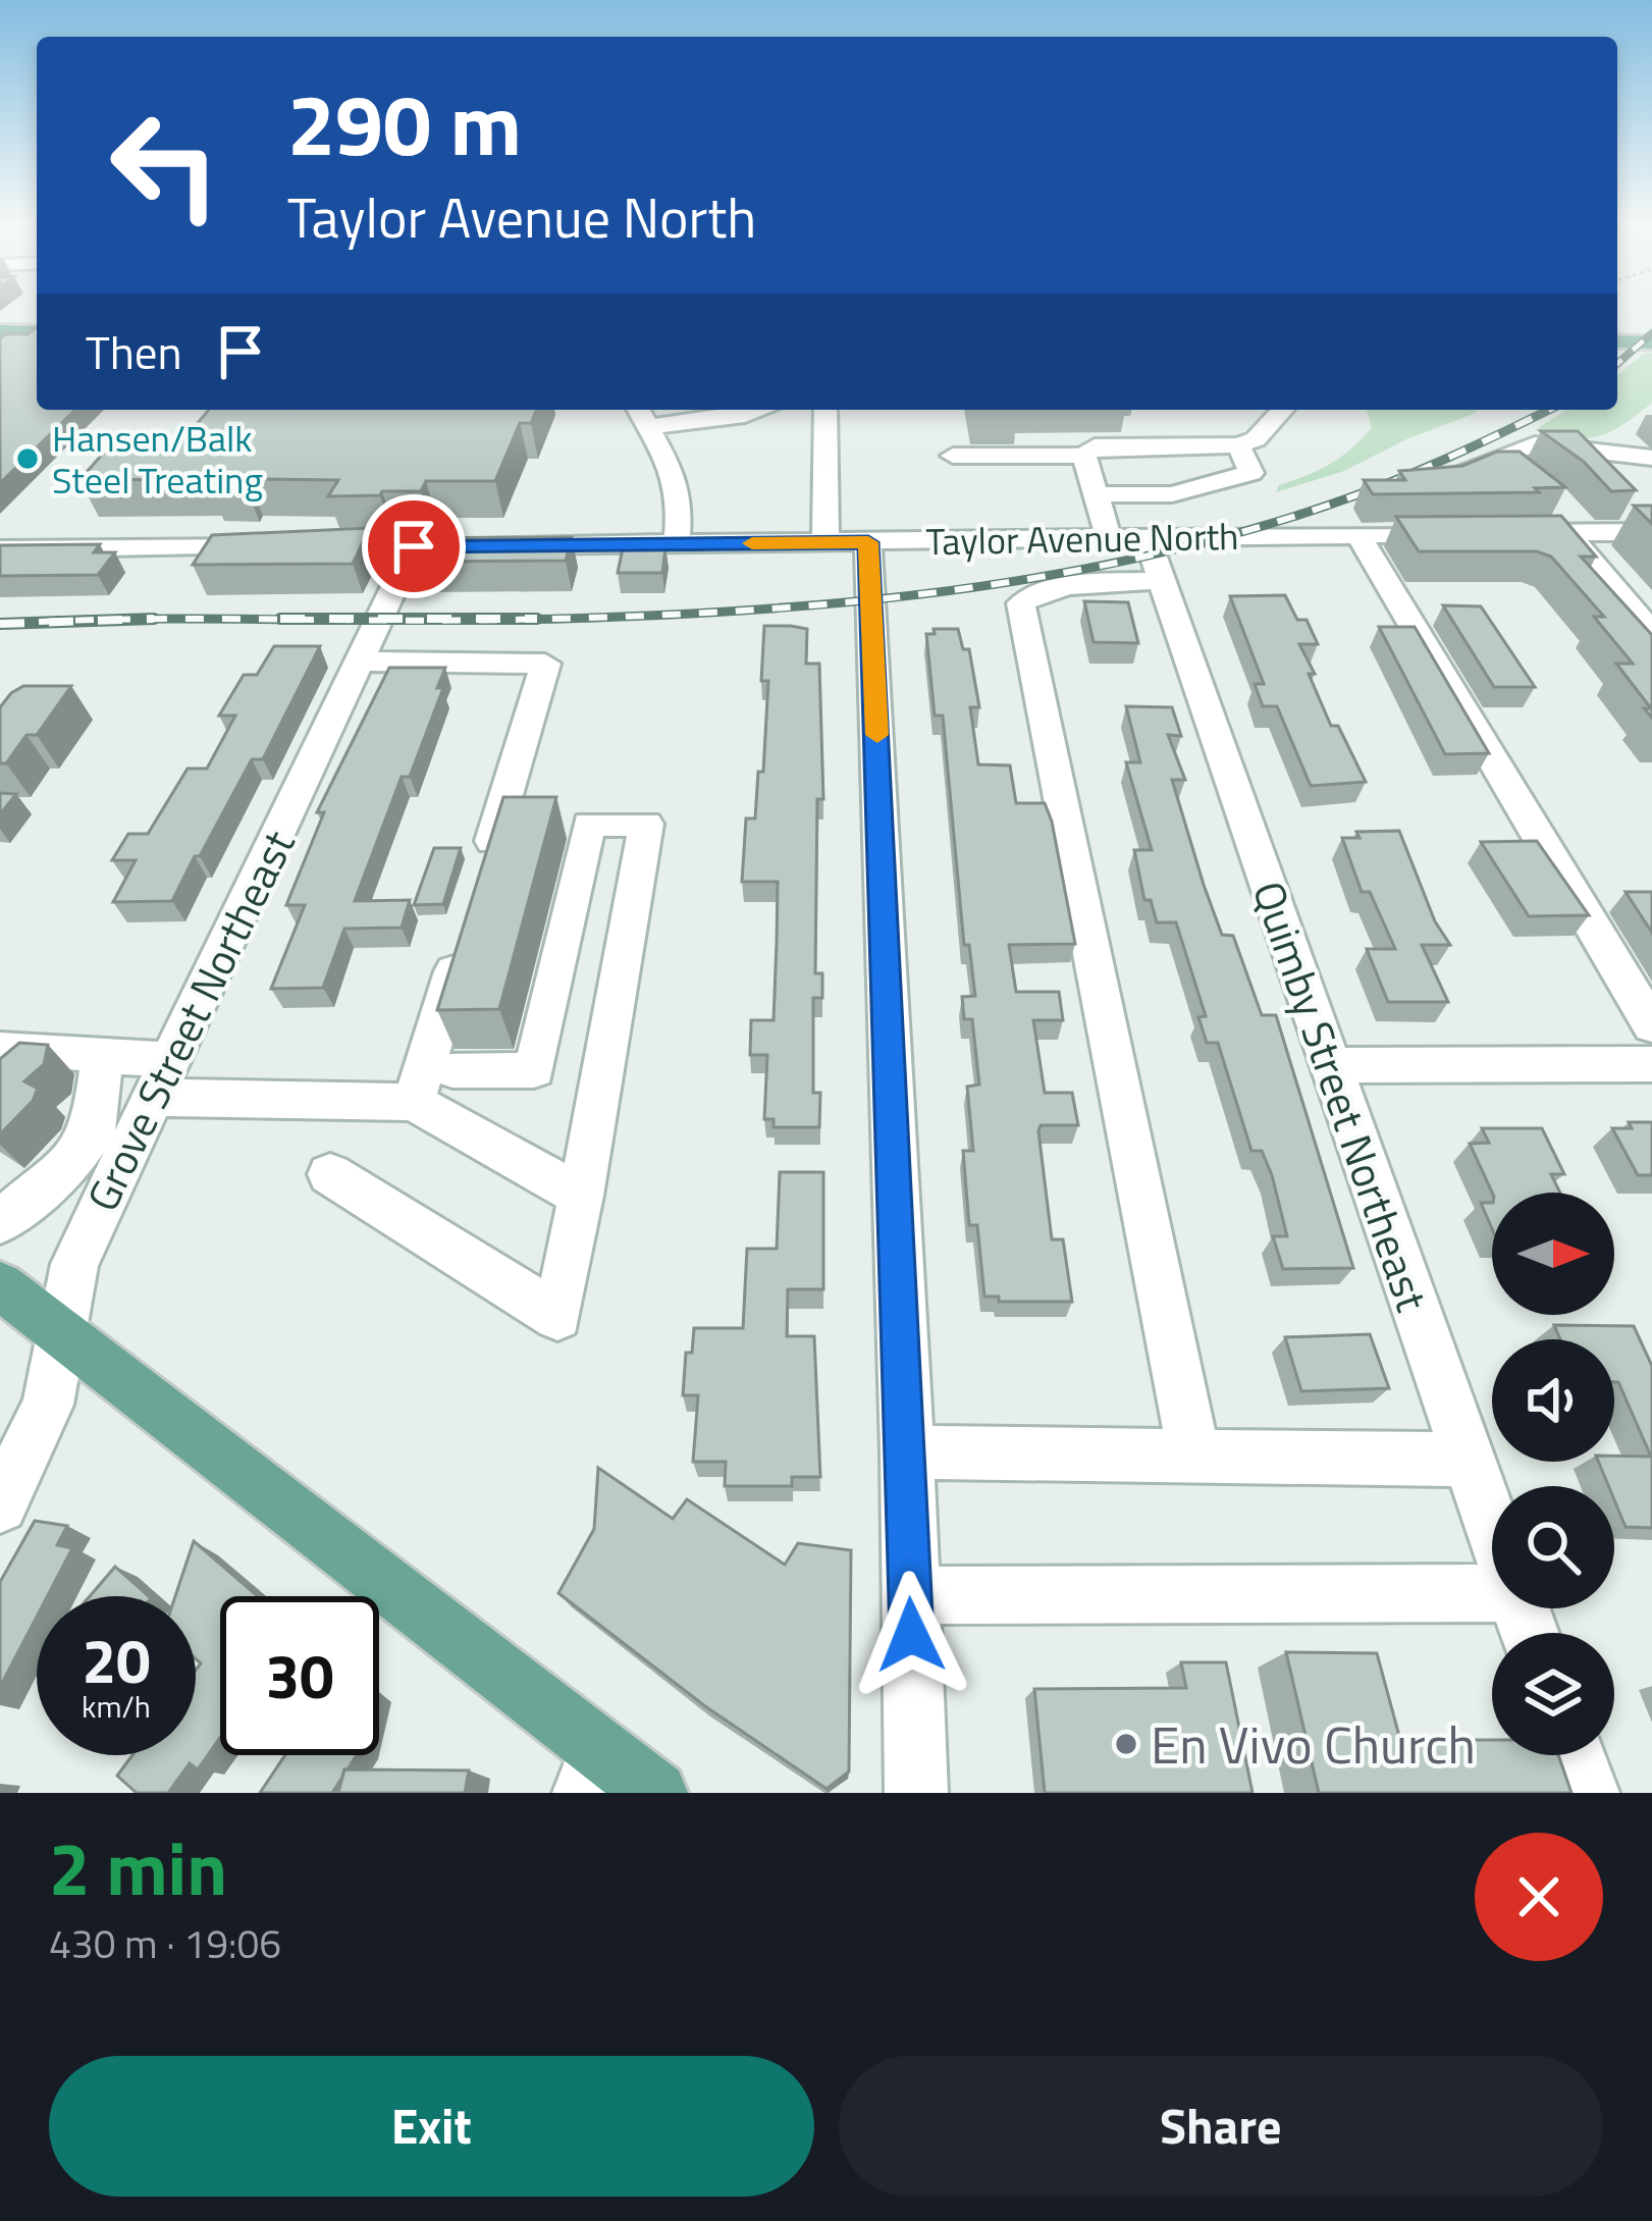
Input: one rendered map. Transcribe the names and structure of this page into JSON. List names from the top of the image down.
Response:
{
  "streets": {
    "street": ["Taylor Avenue North", "Grove Street Northeast", "Quimby Street Northeast"]
  },
  "crossings": [
    ["Taylor Avenue North", "Grove Street Northeast"],
    ["Taylor Avenue North", "Quimby Street Northeast"]
  ],
  "places": ["Hansen/Balk Steel Treating", "En Vivo Church"],
  "north": "right",
  "page": {
    "turn": ["290 m", "Taylor Avenue North"],
    "then": "Then",
    "speed": "20 km/h",
    "limit": "30",
    "heading": ["2 min", "430 m · 19:06"],
    "buttons": ["Exit", "Share"]
  }
}
